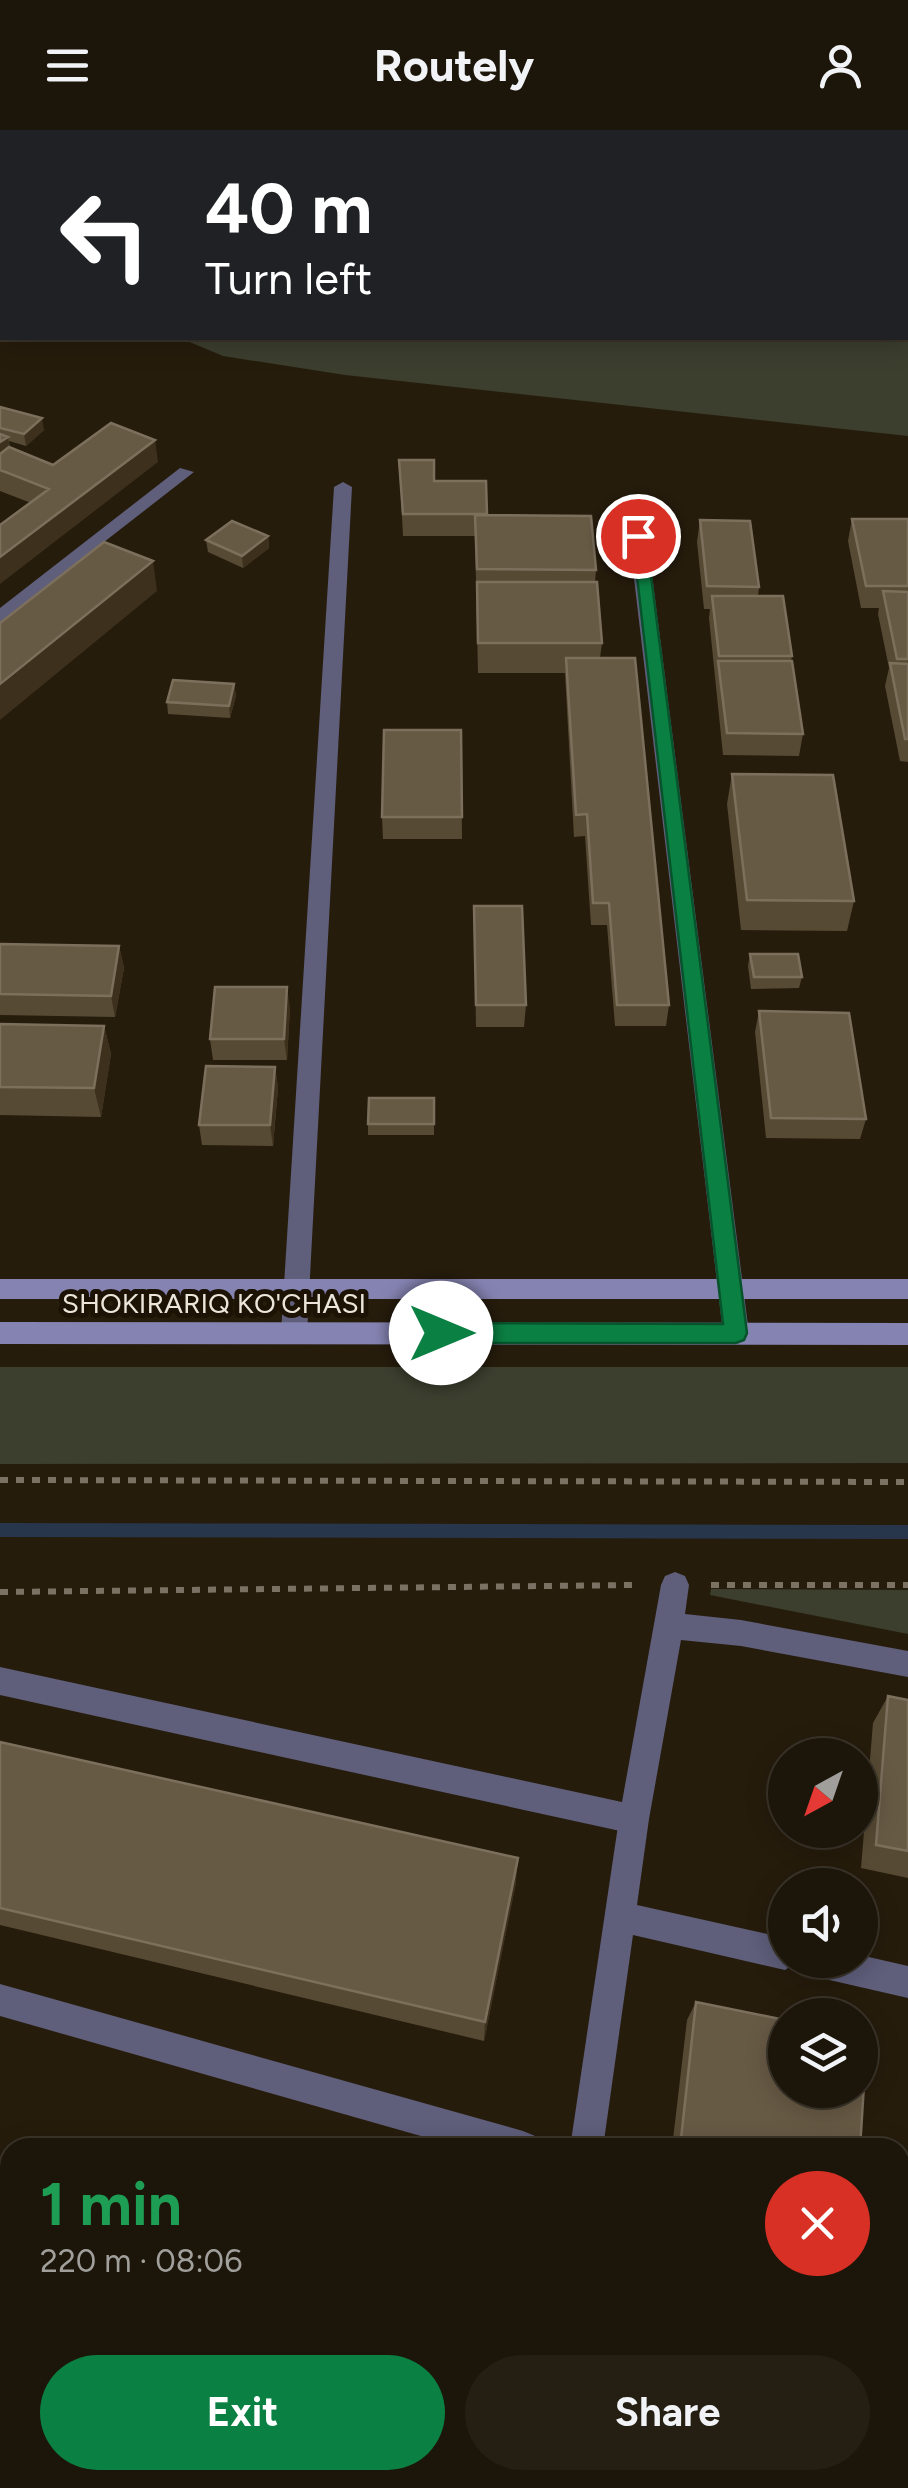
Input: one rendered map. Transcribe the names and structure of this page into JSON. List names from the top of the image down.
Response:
{
  "streets": {
    "main road": ["SHOKIRARIQ KO'CHASI"]
  },
  "north": "bottom left",
  "page": {
    "header": "Routely",
    "turn": ["40 m", "Turn left"],
    "heading": ["1 min", "220 m · 08:06"],
    "buttons": ["Exit", "Share"]
  }
}
